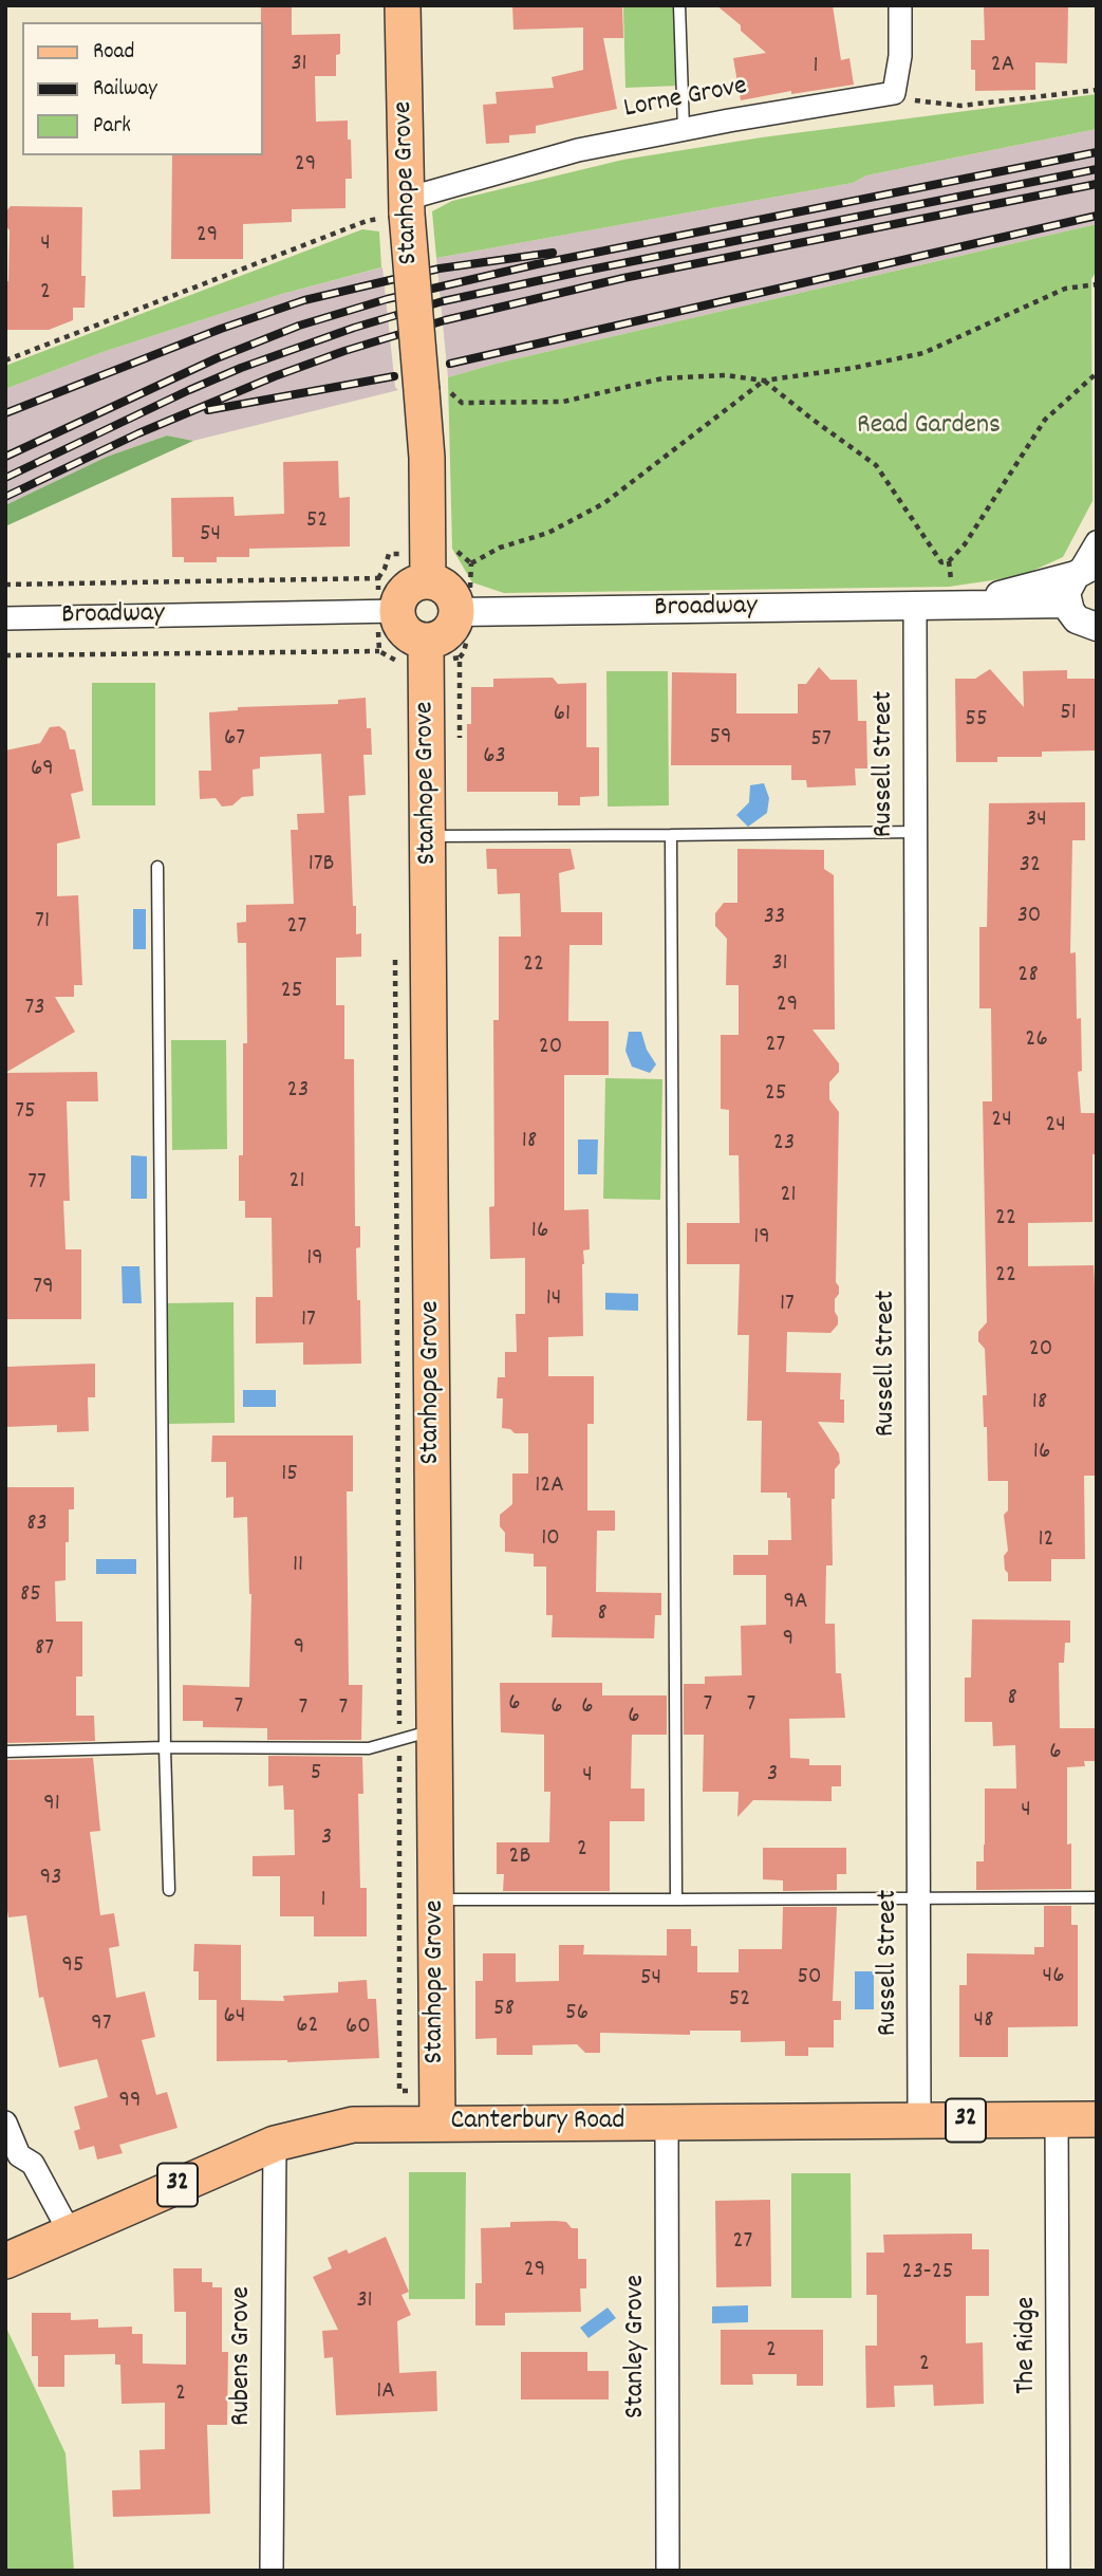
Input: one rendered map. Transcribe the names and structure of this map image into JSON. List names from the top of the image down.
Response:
{
  "streets": {
    "main road": ["Stanhope Grove", "32", "Canterbury Road"],
    "street": [
      "Lorne Grove",
      "Broadway",
      "Russell Street",
      "The Ridge",
      "Stanley Grove",
      "Rubens Grove"
    ]
  },
  "crossings": [
    ["Lorne Grove", "Stanhope Grove"],
    ["Stanhope Grove", "Broadway"],
    ["Stanhope Grove", "Canterbury Road"],
    ["Broadway", "Russell Street"],
    ["Russell Street", "Canterbury Road"],
    ["Canterbury Road", "The Ridge"],
    ["Canterbury Road", "Stanley Grove"],
    ["Canterbury Road", "Rubens Grove"]
  ],
  "parks": ["Read Gardens"],
  "house_numbers": [
    "31",
    "2A",
    "1",
    "29",
    "29",
    "4",
    "2",
    "52",
    "54",
    "51",
    "61",
    "55",
    "59",
    "67",
    "57",
    "63",
    "69",
    "34",
    "17B",
    "32",
    "30",
    "33",
    "71",
    "27",
    "31",
    "22",
    "28",
    "25",
    "29",
    "73",
    "26",
    "27",
    "20",
    "23",
    "25",
    "75",
    "24",
    "24",
    "18",
    "23",
    "21",
    "77",
    "21",
    "22",
    "16",
    "19",
    "19",
    "22",
    "79",
    "14",
    "17",
    "17",
    "20",
    "18",
    "16",
    "15",
    "12A",
    "83",
    "10",
    "12",
    "11",
    "85",
    "9A",
    "8",
    "9",
    "9",
    "87",
    "8",
    "6",
    "7",
    "7",
    "7",
    "6",
    "6",
    "7",
    "7",
    "6",
    "6",
    "5",
    "3",
    "4",
    "91",
    "4",
    "3",
    "2",
    "2B",
    "93",
    "1",
    "95",
    "46",
    "50",
    "54",
    "52",
    "58",
    "56",
    "64",
    "48",
    "97",
    "62",
    "60",
    "99",
    "27",
    "29",
    "23-25",
    "31",
    "2",
    "2",
    "1A",
    "2"
  ],
  "legend": ["Road", "Railway", "Park"]
}
